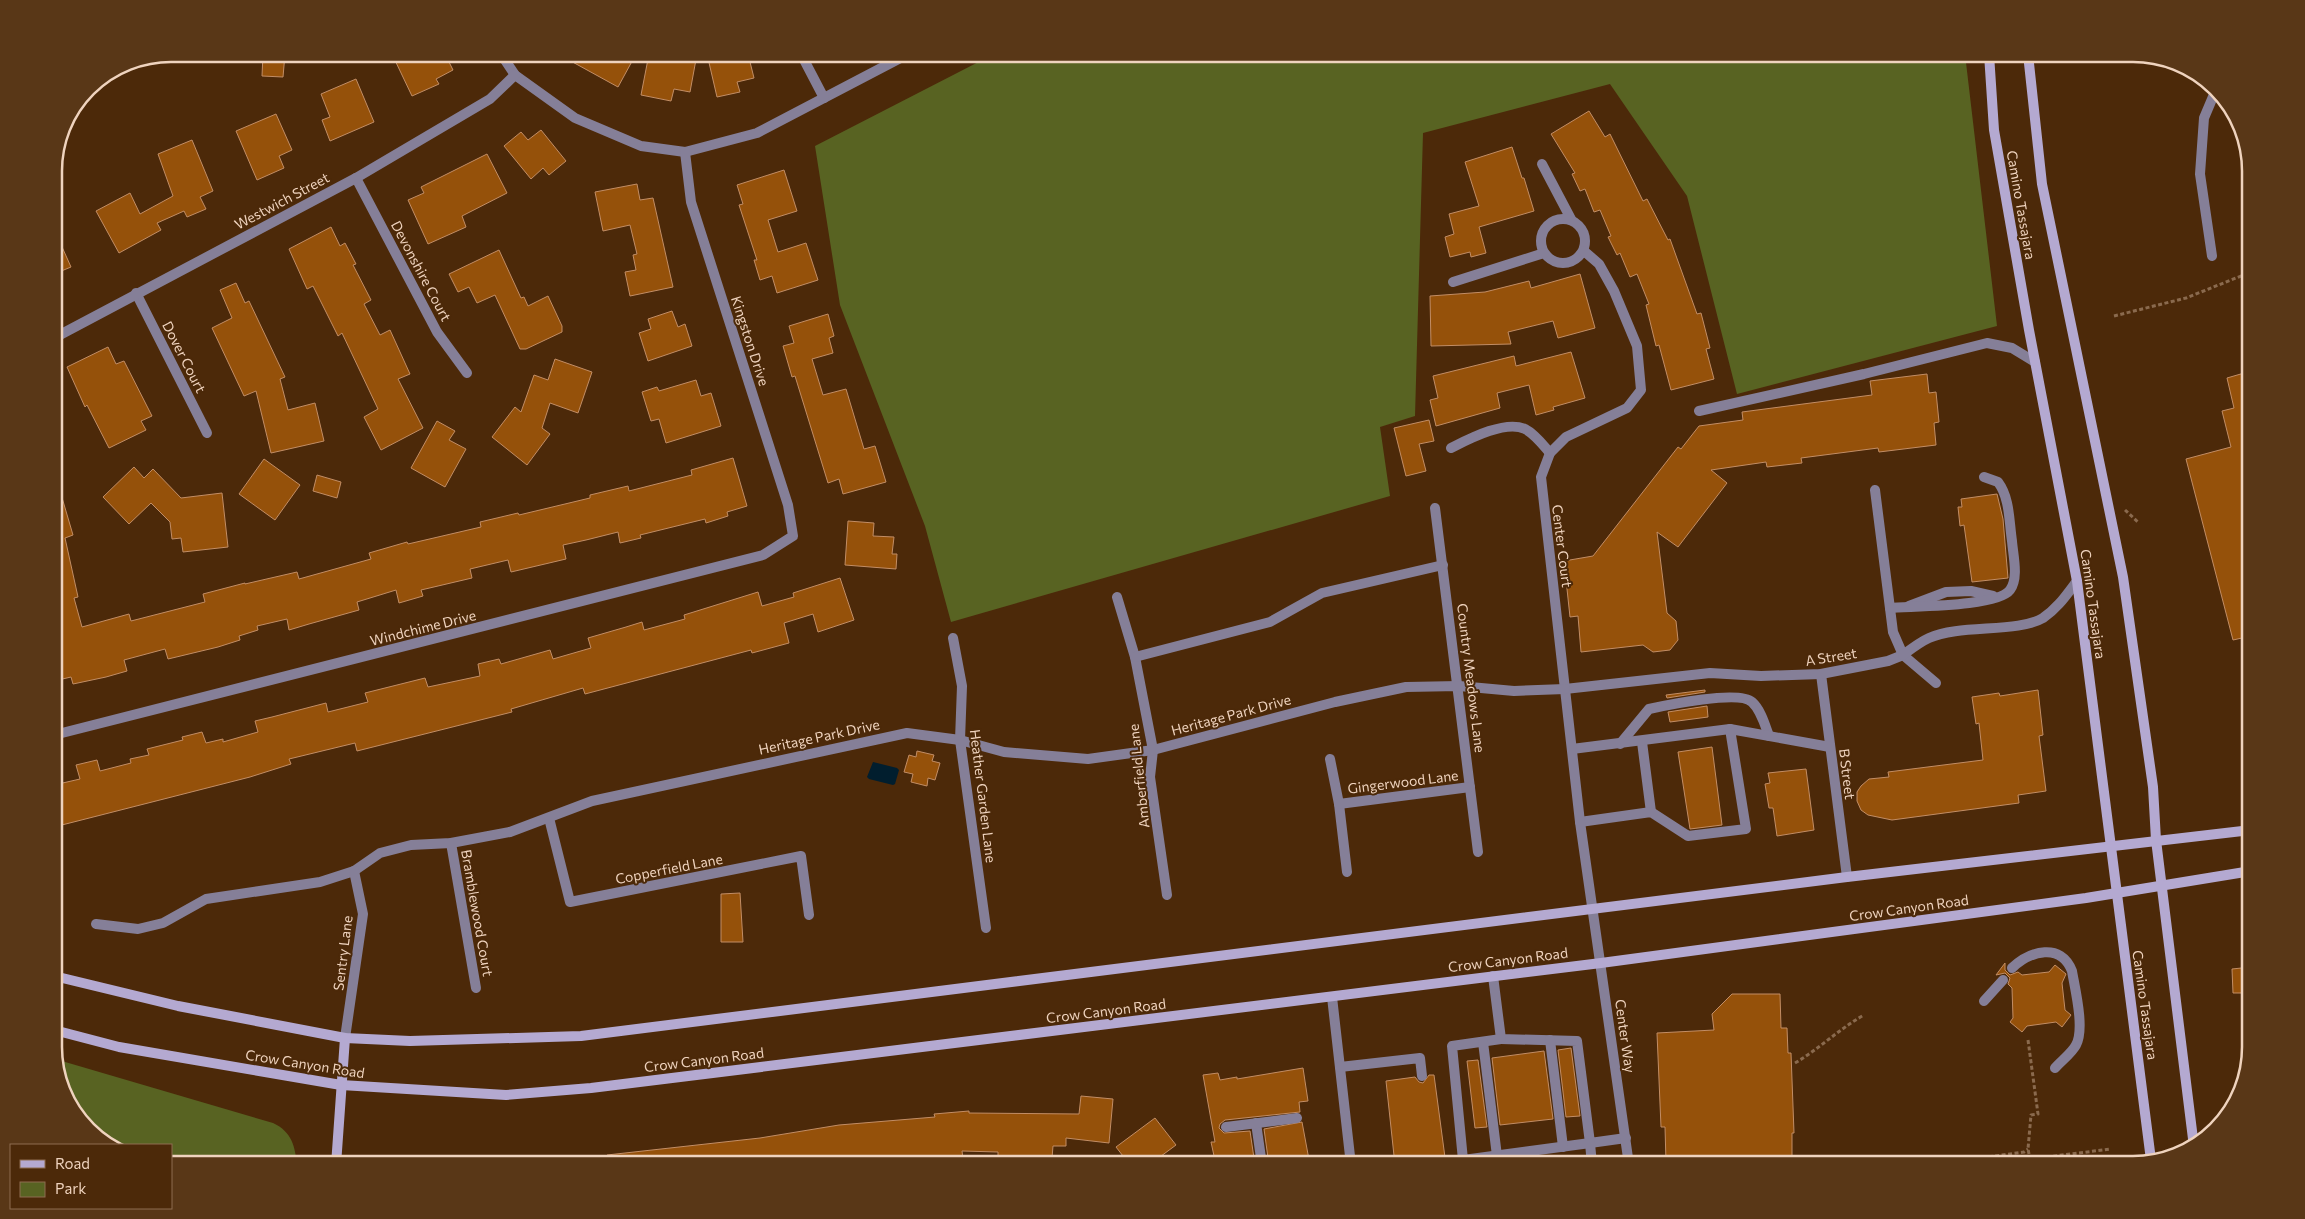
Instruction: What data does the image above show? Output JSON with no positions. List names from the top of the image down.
{
  "streets": {
    "main road": ["Camino Tassajara", "Crow Canyon Road"],
    "street": [
      "Westwich Street",
      "Devonshire Court",
      "Kingston Drive",
      "Dover Court",
      "Center Court",
      "Windchime Drive",
      "A Street",
      "Country Meadows Lane",
      "Heritage Park Drive",
      "B Street",
      "Amberfield Lane",
      "Gingerwood Lane",
      "Heather Garden Lane",
      "Copperfield Lane",
      "Bramblewood Court",
      "Sentry Lane",
      "Center Way"
    ]
  },
  "crossings": [
    ["Westwich Street", "Devonshire Court"],
    ["Westwich Street", "Dover Court"],
    ["Camino Tassajara", "A Street"],
    ["Camino Tassajara", "Crow Canyon Road"],
    ["Kingston Drive", "Windchime Drive"],
    ["Center Court", "A Street"],
    ["Center Court", "Heritage Park Drive"],
    ["Center Court", "Center Way"],
    ["A Street", "Heritage Park Drive"],
    ["A Street", "B Street"],
    ["Country Meadows Lane", "Heritage Park Drive"],
    ["Country Meadows Lane", "Gingerwood Lane"],
    ["Heritage Park Drive", "Amberfield Lane"],
    ["Heritage Park Drive", "Heather Garden Lane"],
    ["Heritage Park Drive", "Copperfield Lane"],
    ["Heritage Park Drive", "Bramblewood Court"],
    ["Heritage Park Drive", "Sentry Lane"],
    ["Crow Canyon Road", "Center Way"]
  ],
  "legend": ["Road", "Park"]
}
